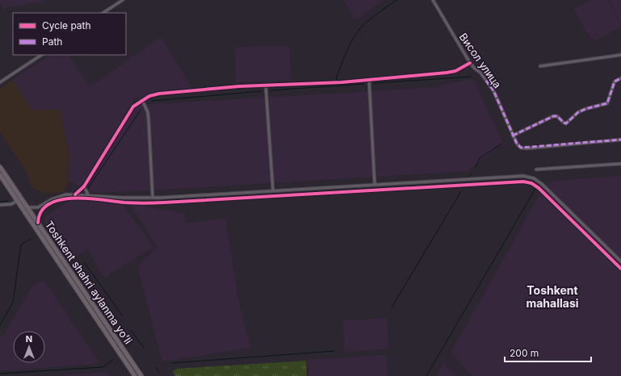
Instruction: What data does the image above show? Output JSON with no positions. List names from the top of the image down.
{
  "streets": {
    "highway": ["Toshkent shahri aylanma yoʻli"],
    "street": ["Висол улица"]
  },
  "districts": ["Toshkent mahallasi"],
  "legend": ["Cycle path", "Path"],
  "scale_bar": "200 m",
  "north": "top"
}
